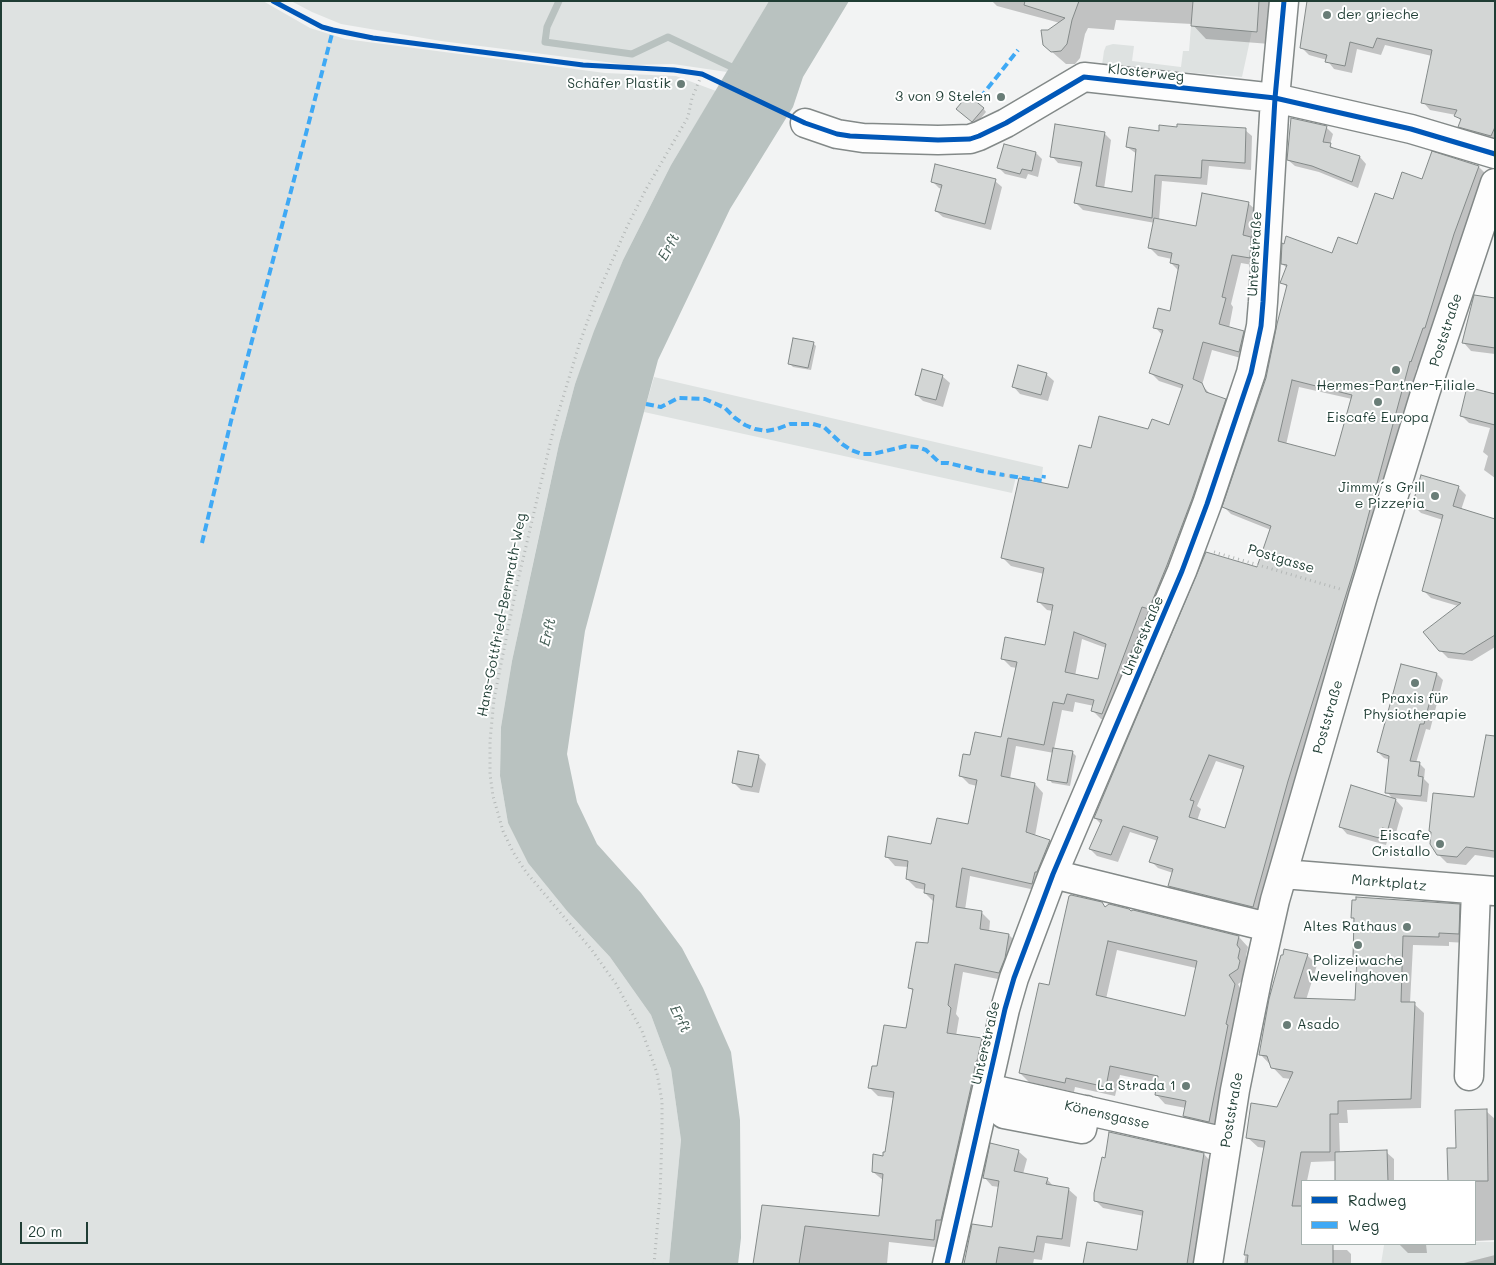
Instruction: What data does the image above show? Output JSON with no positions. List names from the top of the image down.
{
  "streets": {
    "street": [
      "Klosterweg",
      "Unterstraße",
      "Poststraße",
      "Marktplatz",
      "Könensgasse"
    ],
    "path": ["Postgasse", "Hans-Gottfried-Bernrath-Weg"]
  },
  "crossings": [
    ["Klosterweg", "Unterstraße"],
    ["Unterstraße", "Postgasse"],
    ["Unterstraße", "Könensgasse"],
    ["Poststraße", "Postgasse"],
    ["Poststraße", "Marktplatz"],
    ["Poststraße", "Könensgasse"]
  ],
  "water": ["Erft"],
  "places": [
    "der grieche",
    "Schäfer Plastik",
    "3 von 9 Stelen",
    "Hermes-Partner-Filiale",
    "Eiscafé Europa",
    "Jimmy´s Grill e Pizzeria",
    "Praxis für Physiotherapie",
    "Eiscafe Cristallo",
    "Altes Rathaus",
    "Polizeiwache Wevelinghoven",
    "Asado",
    "La Strada 1"
  ],
  "legend": ["Radweg", "Weg"],
  "scale_bar": "20 m"
}
